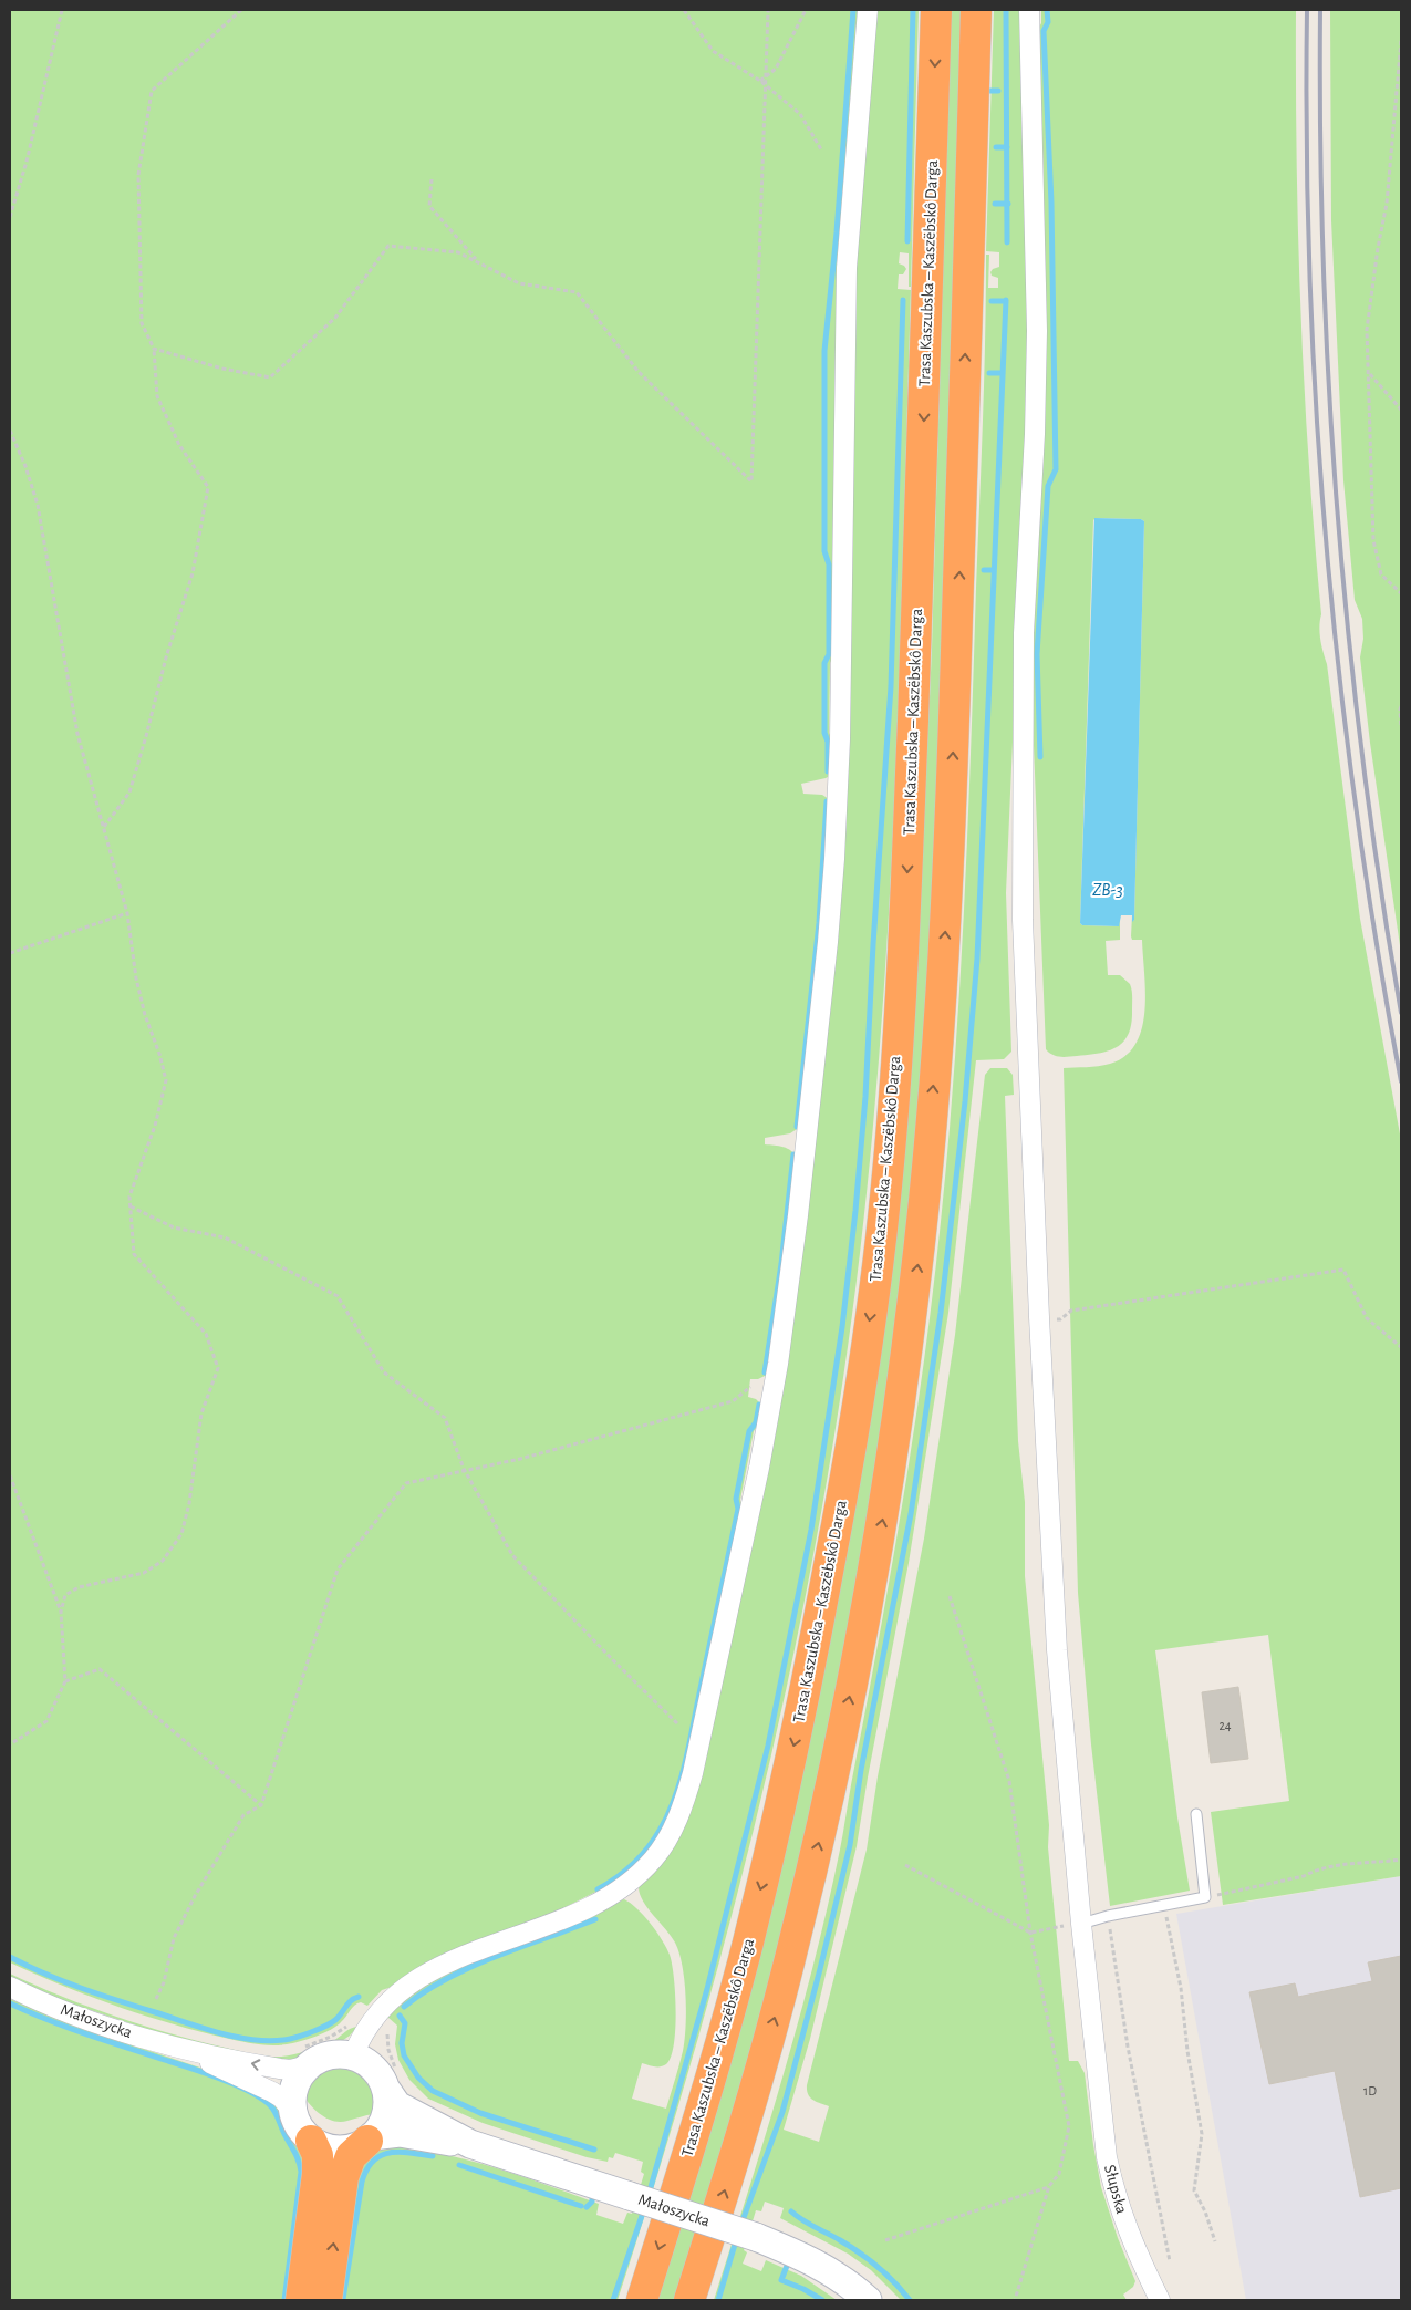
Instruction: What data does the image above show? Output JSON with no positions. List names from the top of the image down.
{
  "streets": {
    "highway": ["Trasa Kaszubska – Kaszëbskô Darga"],
    "main road": ["Małoszycka"],
    "street": ["Słupska"]
  },
  "water": ["ZB-3"],
  "house_numbers": ["24", "1D"]
}
